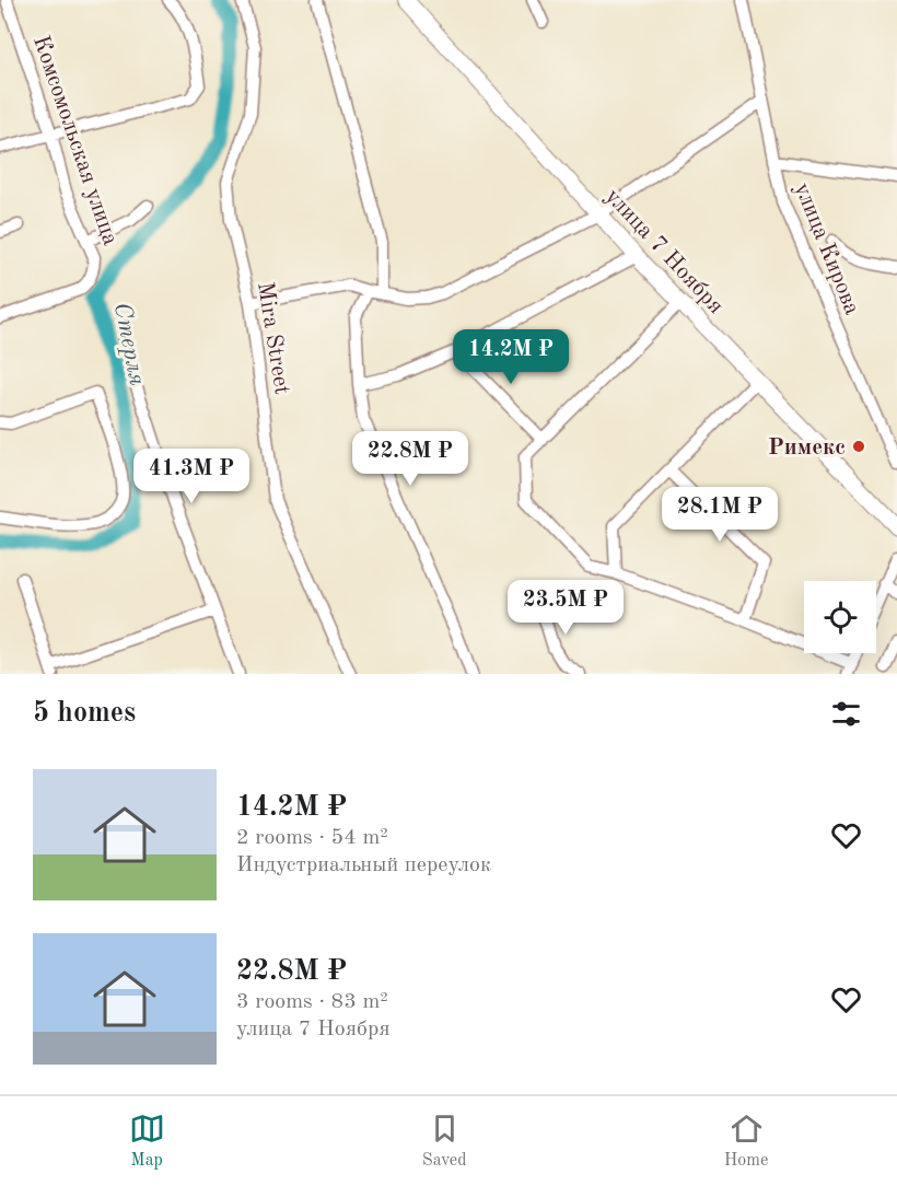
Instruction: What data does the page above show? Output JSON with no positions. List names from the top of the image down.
{
  "streets": {
    "main road": ["улица 7 Ноября"],
    "street": ["Комсомольская улица", "улица Кирова", "Mira Street"]
  },
  "water": ["Стерля"],
  "places": ["Римекс"],
  "page": {
    "price": [
      "14.2M ₽",
      "22.8M ₽",
      "41.3M ₽",
      "28.1M ₽",
      "23.5M ₽"
    ],
    "heading": "5 homes",
    "list": [
      {
        "name": "14.2M ₽",
        "note": "2 rooms · 54 m² · Индустриальный переулок"
      },
      {
        "name": "22.8M ₽",
        "note": "3 rooms · 83 m² · улица 7 Ноября"
      }
    ],
    "tabs": ["Map", "Saved", "Home"]
  }
}
